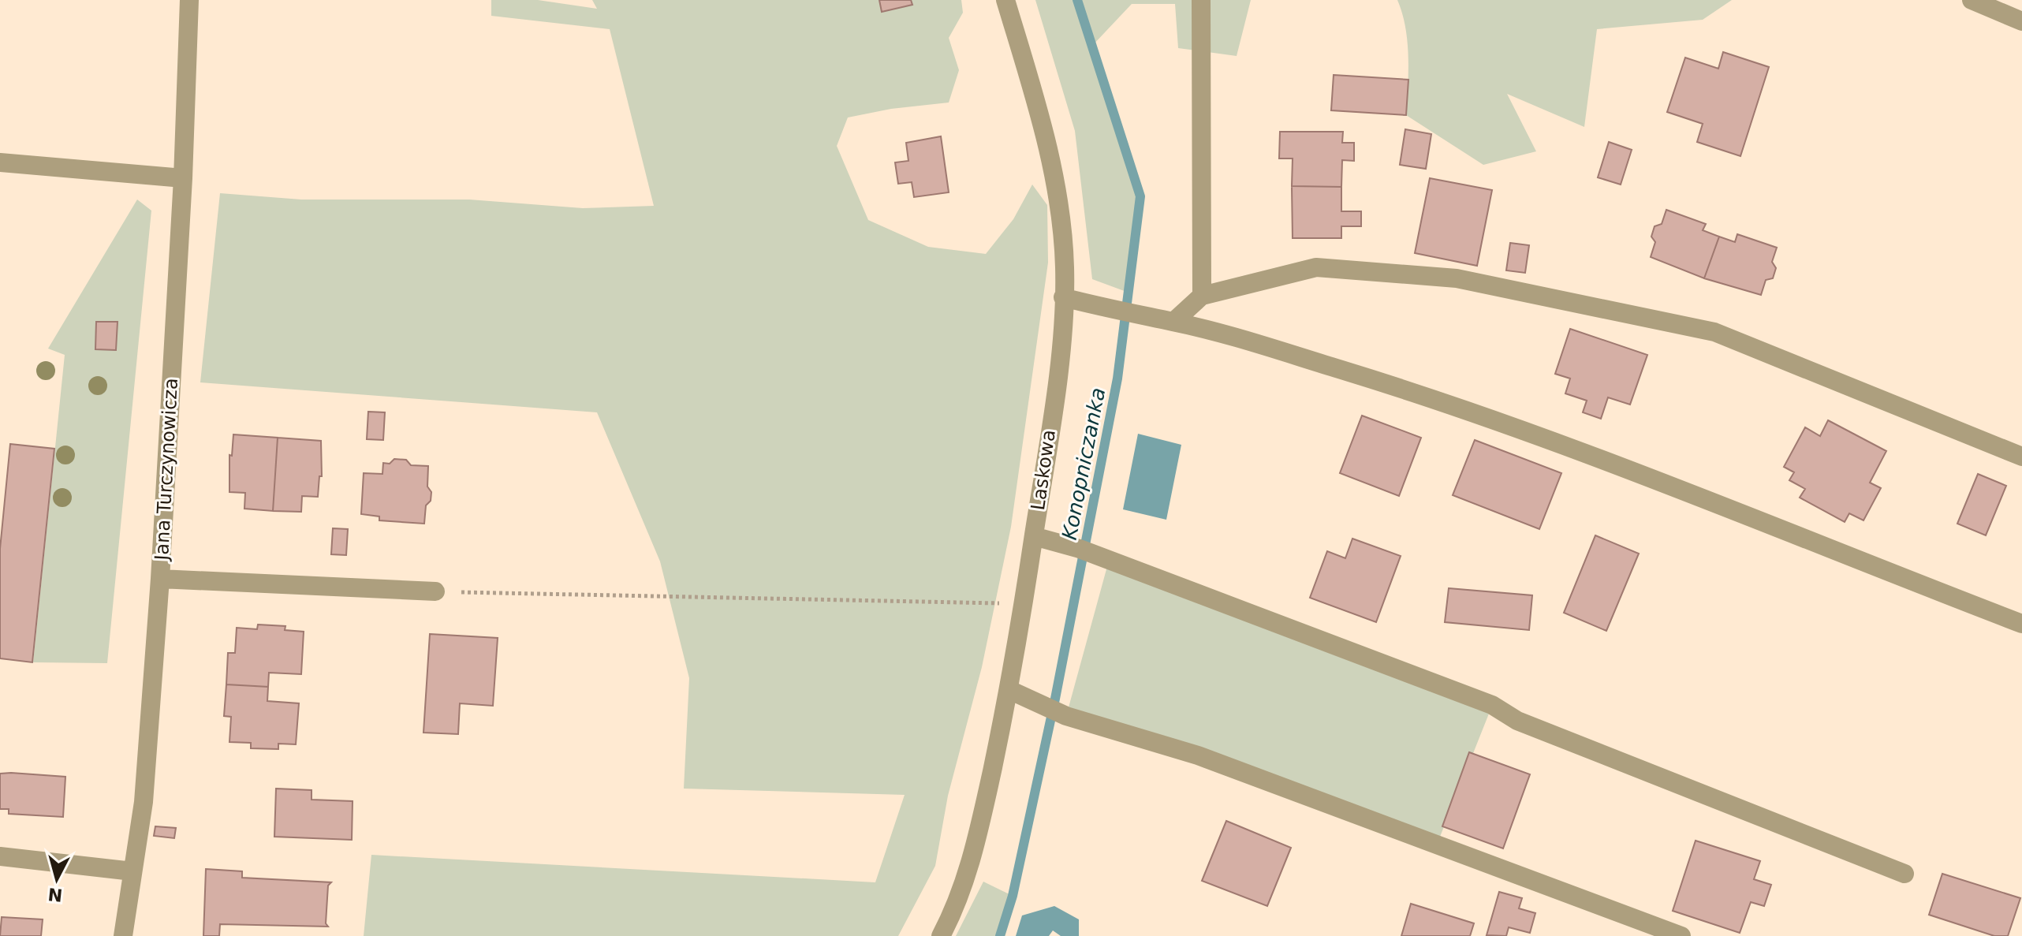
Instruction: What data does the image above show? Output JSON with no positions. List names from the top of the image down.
{
  "streets": {
    "street": ["Jana Turczynowicza", "Laskowa"]
  },
  "water": ["Konopniczanka"],
  "north": "bottom"
}
